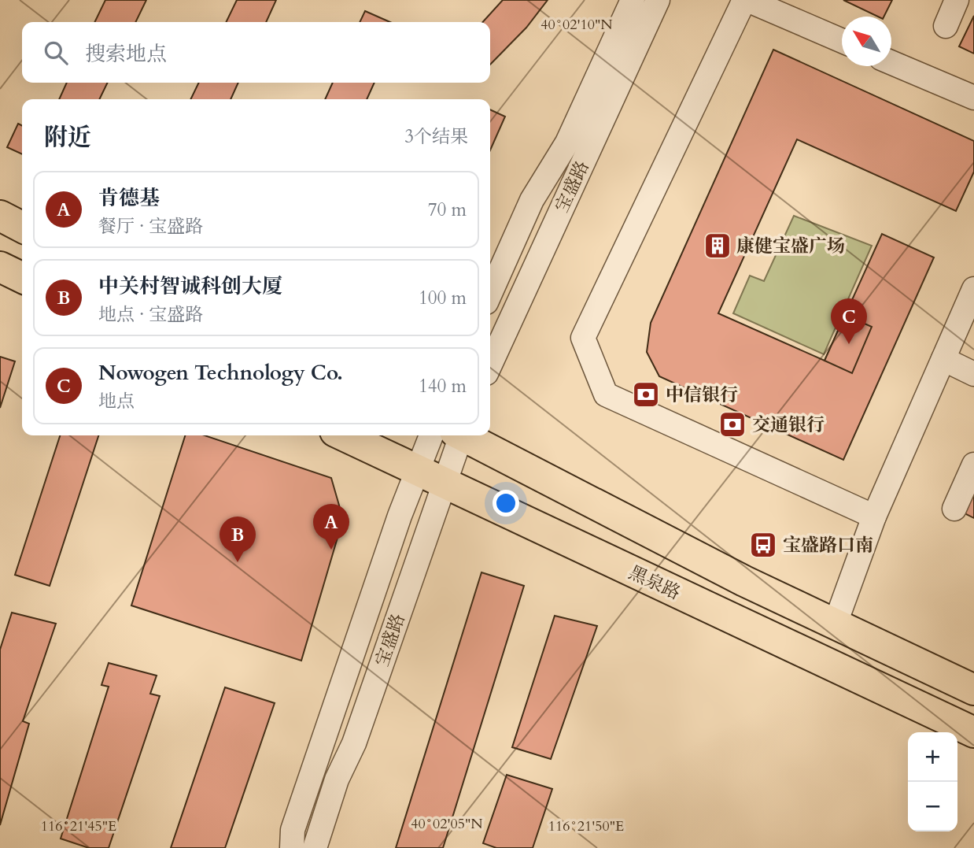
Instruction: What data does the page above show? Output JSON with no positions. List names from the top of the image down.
{
  "streets": {
    "main road": ["黑泉路"],
    "street": ["宝盛路"]
  },
  "crossings": [
    ["宝盛路", "黑泉路"]
  ],
  "places": {
    "building": ["康健宝盛广场"],
    "bank": ["中信银行", "交通银行"],
    "bus stop": ["宝盛路口南"]
  },
  "north": "top left",
  "page": {
    "search": "搜索地点",
    "heading": ["附近", "3个结果"],
    "list": [
      {
        "mark": "A",
        "name": "肯德基",
        "note": "餐厅 · 宝盛路",
        "value": "70 m"
      },
      {
        "mark": "B",
        "name": "中关村智诚科创大厦",
        "note": "地点 · 宝盛路",
        "value": "100 m"
      },
      {
        "mark": "C",
        "name": "Nowogen Technology Co.",
        "note": "地点",
        "value": "140 m"
      }
    ],
    "pins": ["C", "A", "B"],
    "map_buttons": ["+", "−"]
  },
  "coordinates": [
    "40°02'10\"N",
    "40°02'05\"N",
    "116°21'45\"E",
    "116°21'50\"E"
  ]
}
